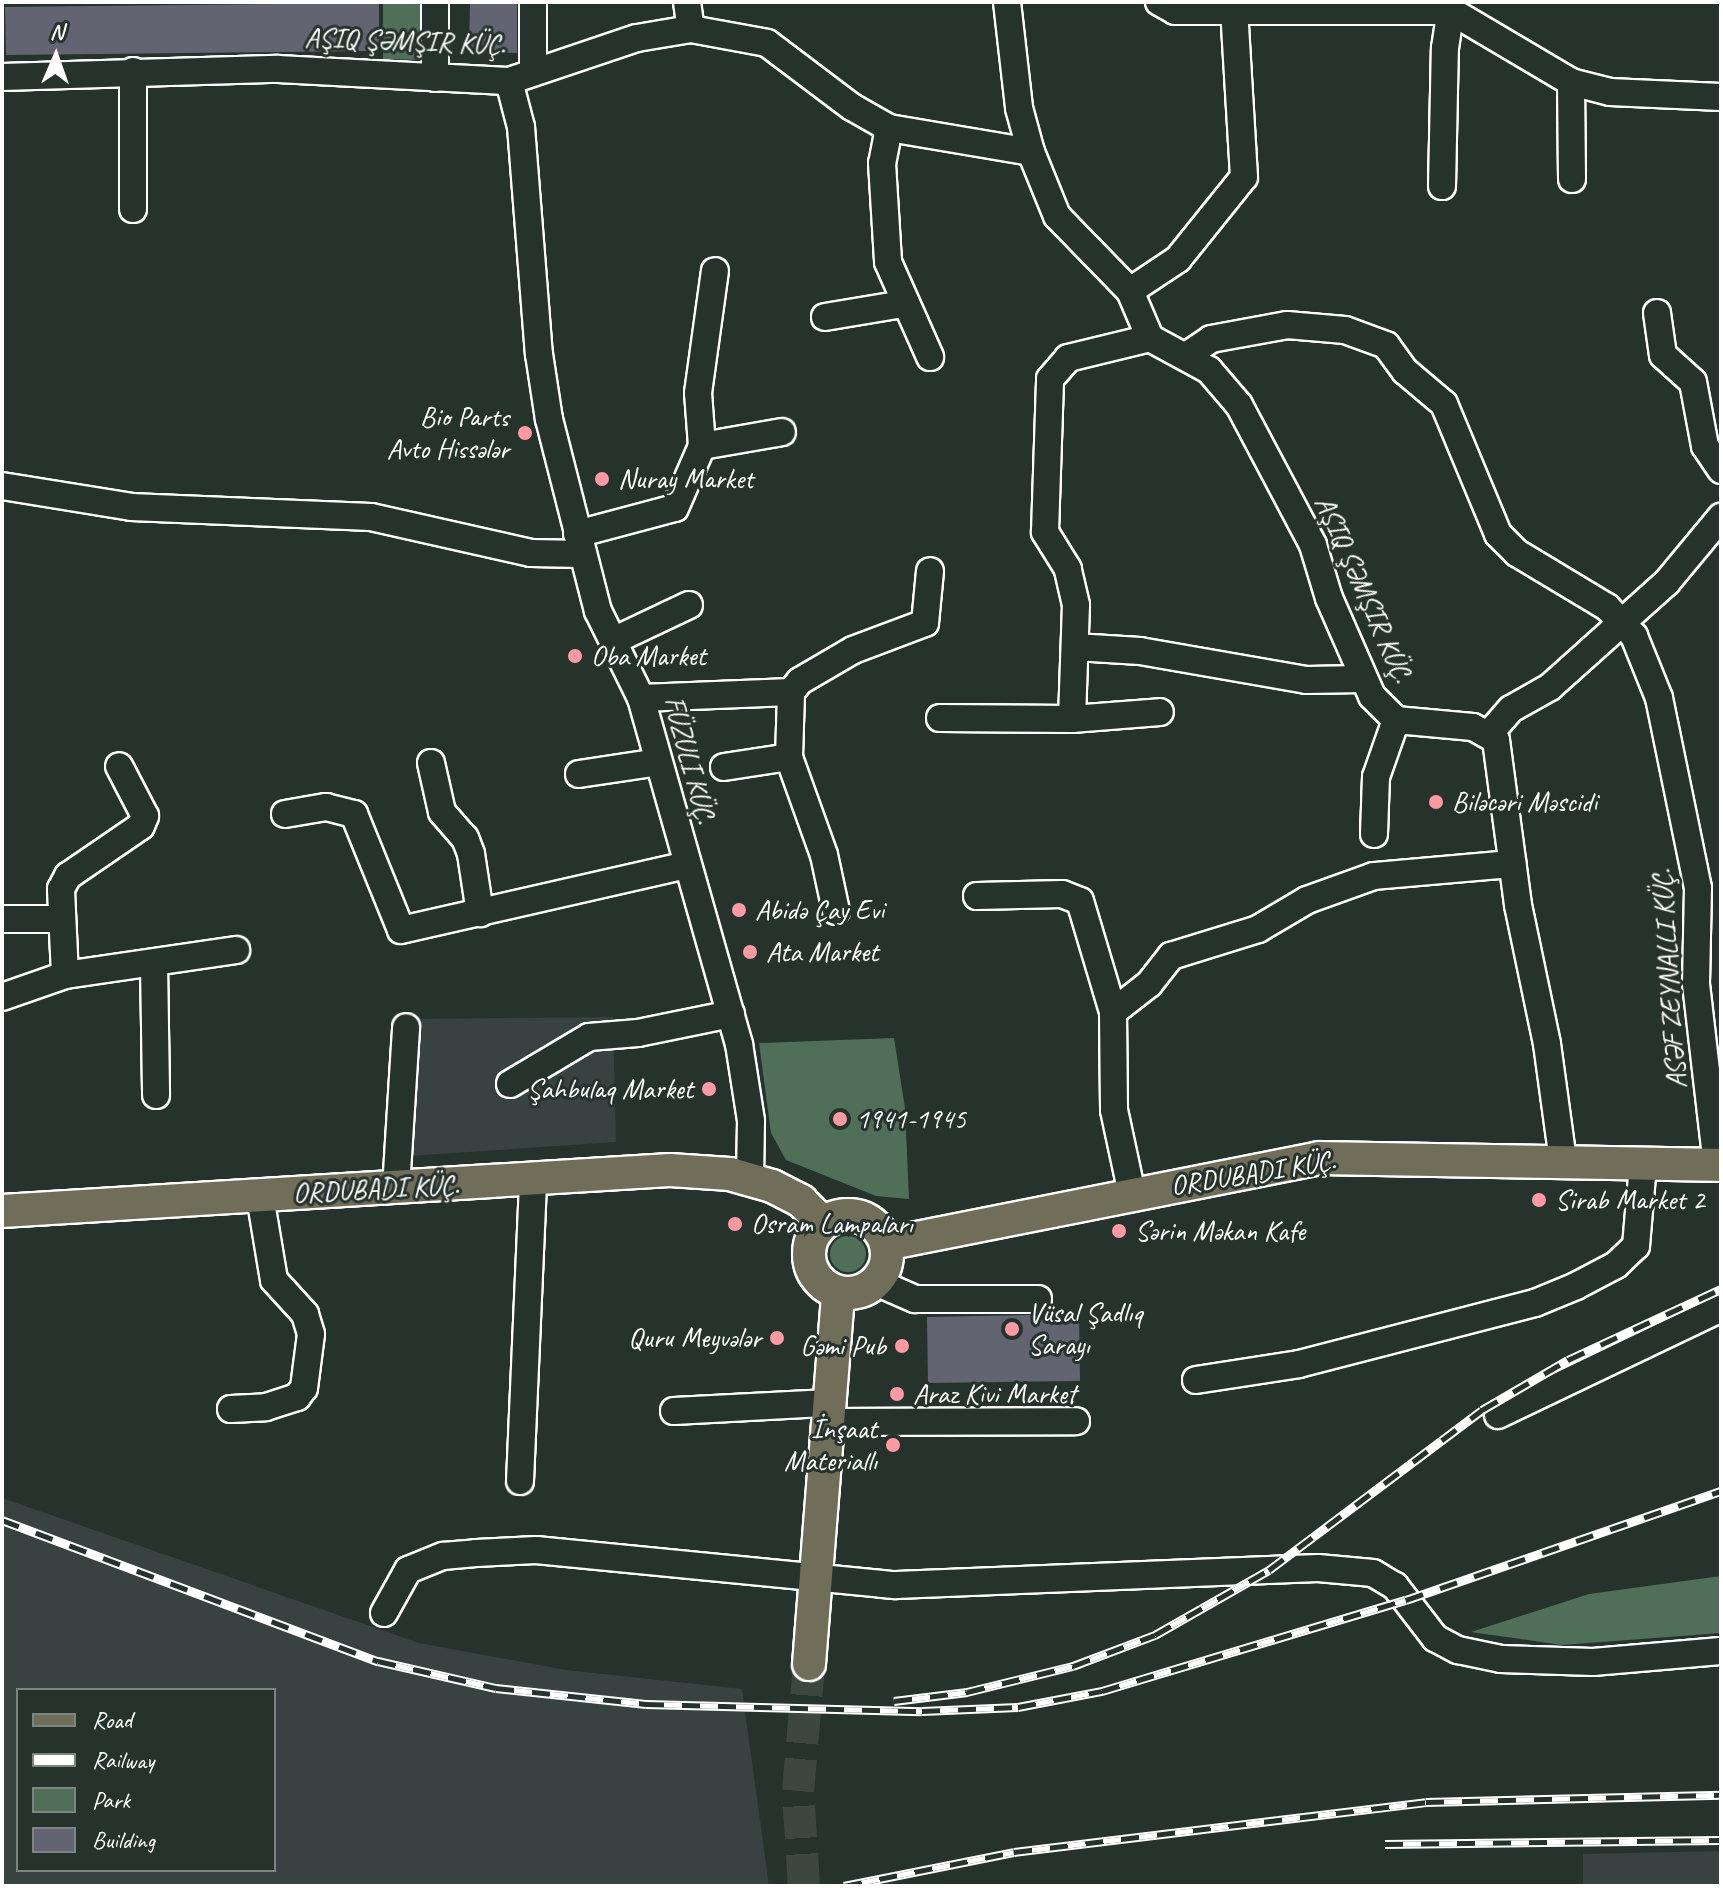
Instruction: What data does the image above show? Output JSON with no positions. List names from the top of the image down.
{
  "streets": {
    "main road": ["ORDUBADI KÜÇ."],
    "street": ["FÜZULI KÜÇ."]
  },
  "crossings": [
    ["FÜZULI KÜÇ.", "ORDUBADI KÜÇ."]
  ],
  "places": [
    "Bio Parts Avto Hissələr",
    "Nuray Market",
    "Oba Market",
    "Biləcəri Məscidi",
    "Abidə Çay Evi",
    "Ata Market",
    "Şahbulaq Market",
    "1941-1945",
    "Sirab Market 2",
    "Osram Lampaları",
    "Sərin Məkan Kafe",
    "Vüsal Şadlıq Sarayı",
    "Quru Meyvələr",
    "Gəmi Pub",
    "Araz Kivi Market",
    "İnşaat Materiallı"
  ],
  "legend": [
    "Road",
    "Railway",
    "Park",
    "Building"
  ],
  "north": "top"
}
